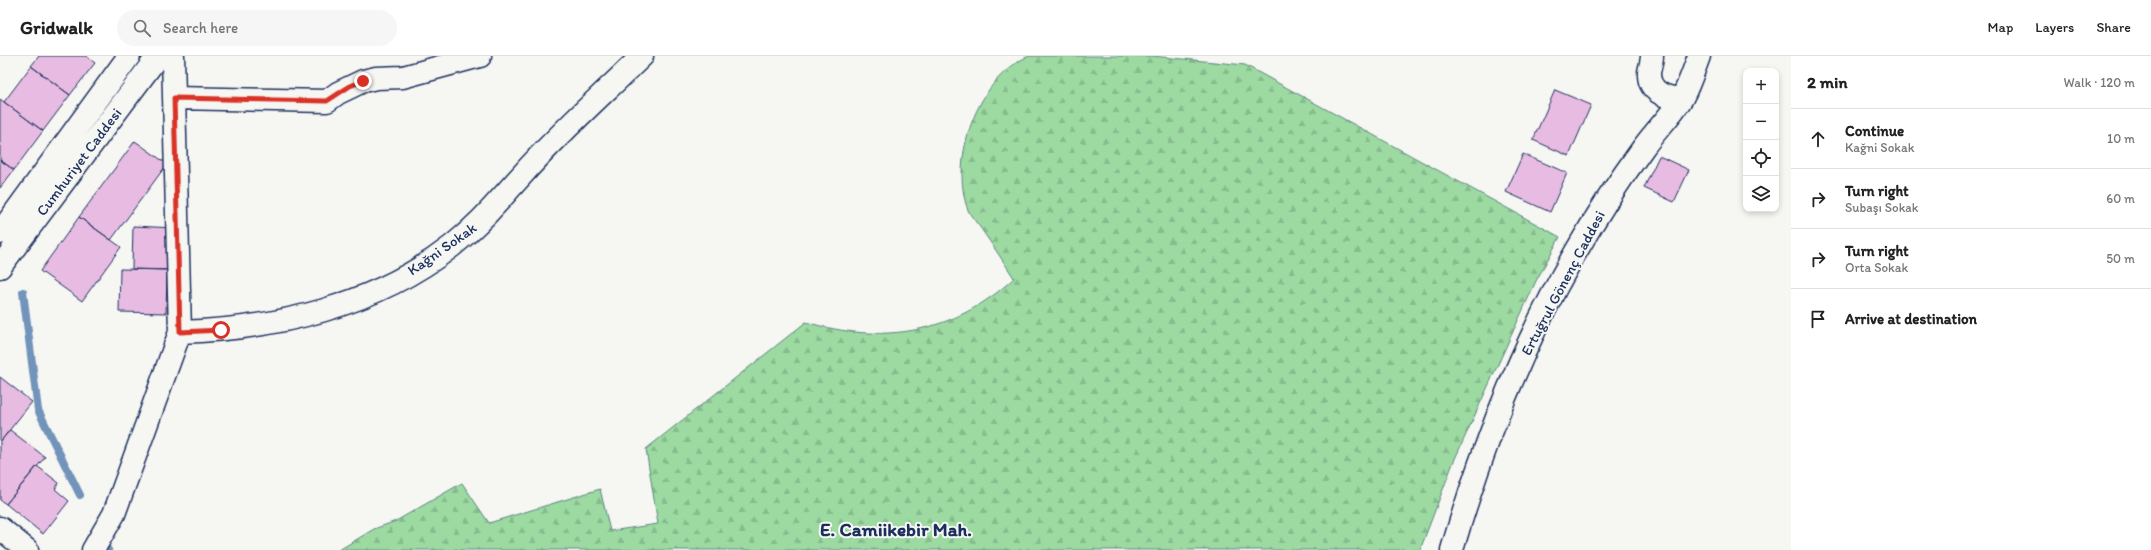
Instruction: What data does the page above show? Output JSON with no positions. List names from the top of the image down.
{
  "streets": {
    "street": ["Cumhuriyet Caddesi", "Kağni Sokak", "Ertuğrul Gönenç Caddesi"]
  },
  "districts": ["E. Camiikebir Mah."],
  "page": {
    "header": "Gridwalk",
    "search": "Search here",
    "nav": ["Map", "Layers", "Share"],
    "heading": ["2 min", "Walk · 120 m"],
    "map_buttons": ["+", "−"],
    "list": [
      ["Continue", "Kağni Sokak", "10 m"],
      ["Turn right", "Subaşı Sokak", "60 m"],
      ["Turn right", "Orta Sokak", "50 m"],
      "Arrive at destination"
    ]
  }
}
